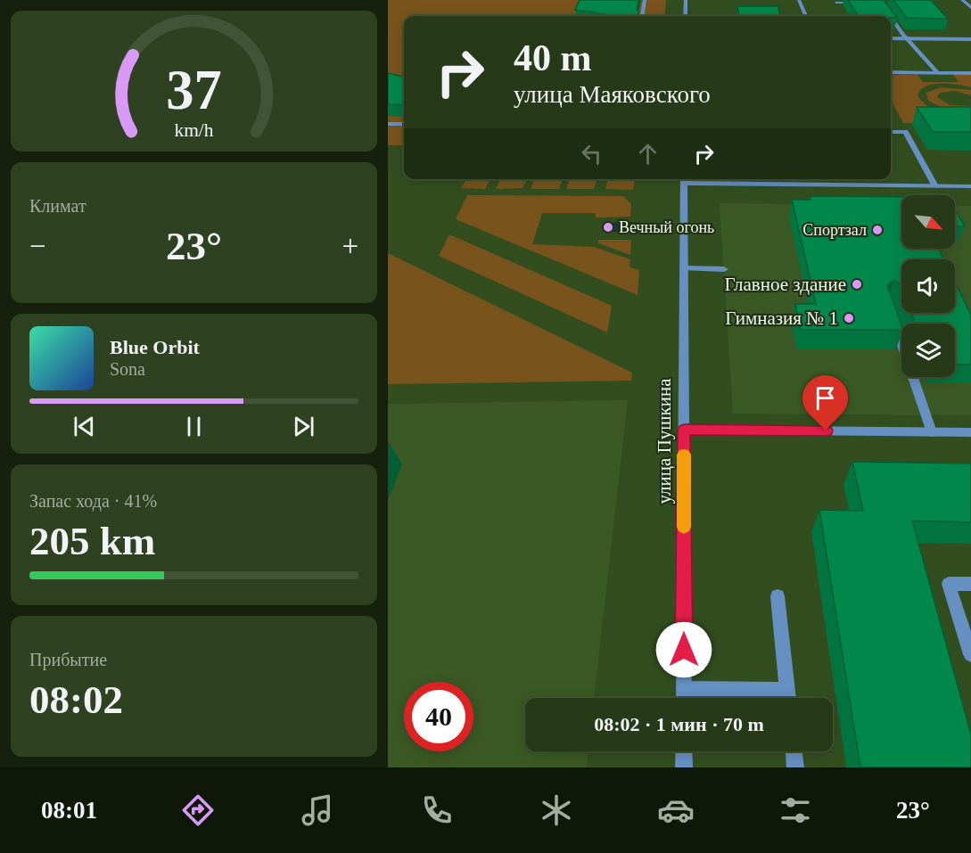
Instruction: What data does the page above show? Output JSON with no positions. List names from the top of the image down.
{
  "streets": {
    "street": ["улица Пушкина"]
  },
  "places": [
    "Вечный огонь",
    "Спортзал",
    "Главное здание",
    "Гимназия № 1"
  ],
  "north": "bottom right",
  "page": {
    "turn": ["40 m", "улица Маяковского"],
    "tile": [
      "Климат",
      ["Запас хода · 41%", "205 km"],
      ["Прибытие", "08:02"]
    ],
    "heat": ["−", "23°", "+"],
    "song": ["Blue Orbit", "Sona"],
    "limit": "40",
    "trip": "08:02 · 1 мин · 70 m",
    "tabs": ["08:01", "23°"],
    "gauge": ["37", "km/h"]
  }
}
